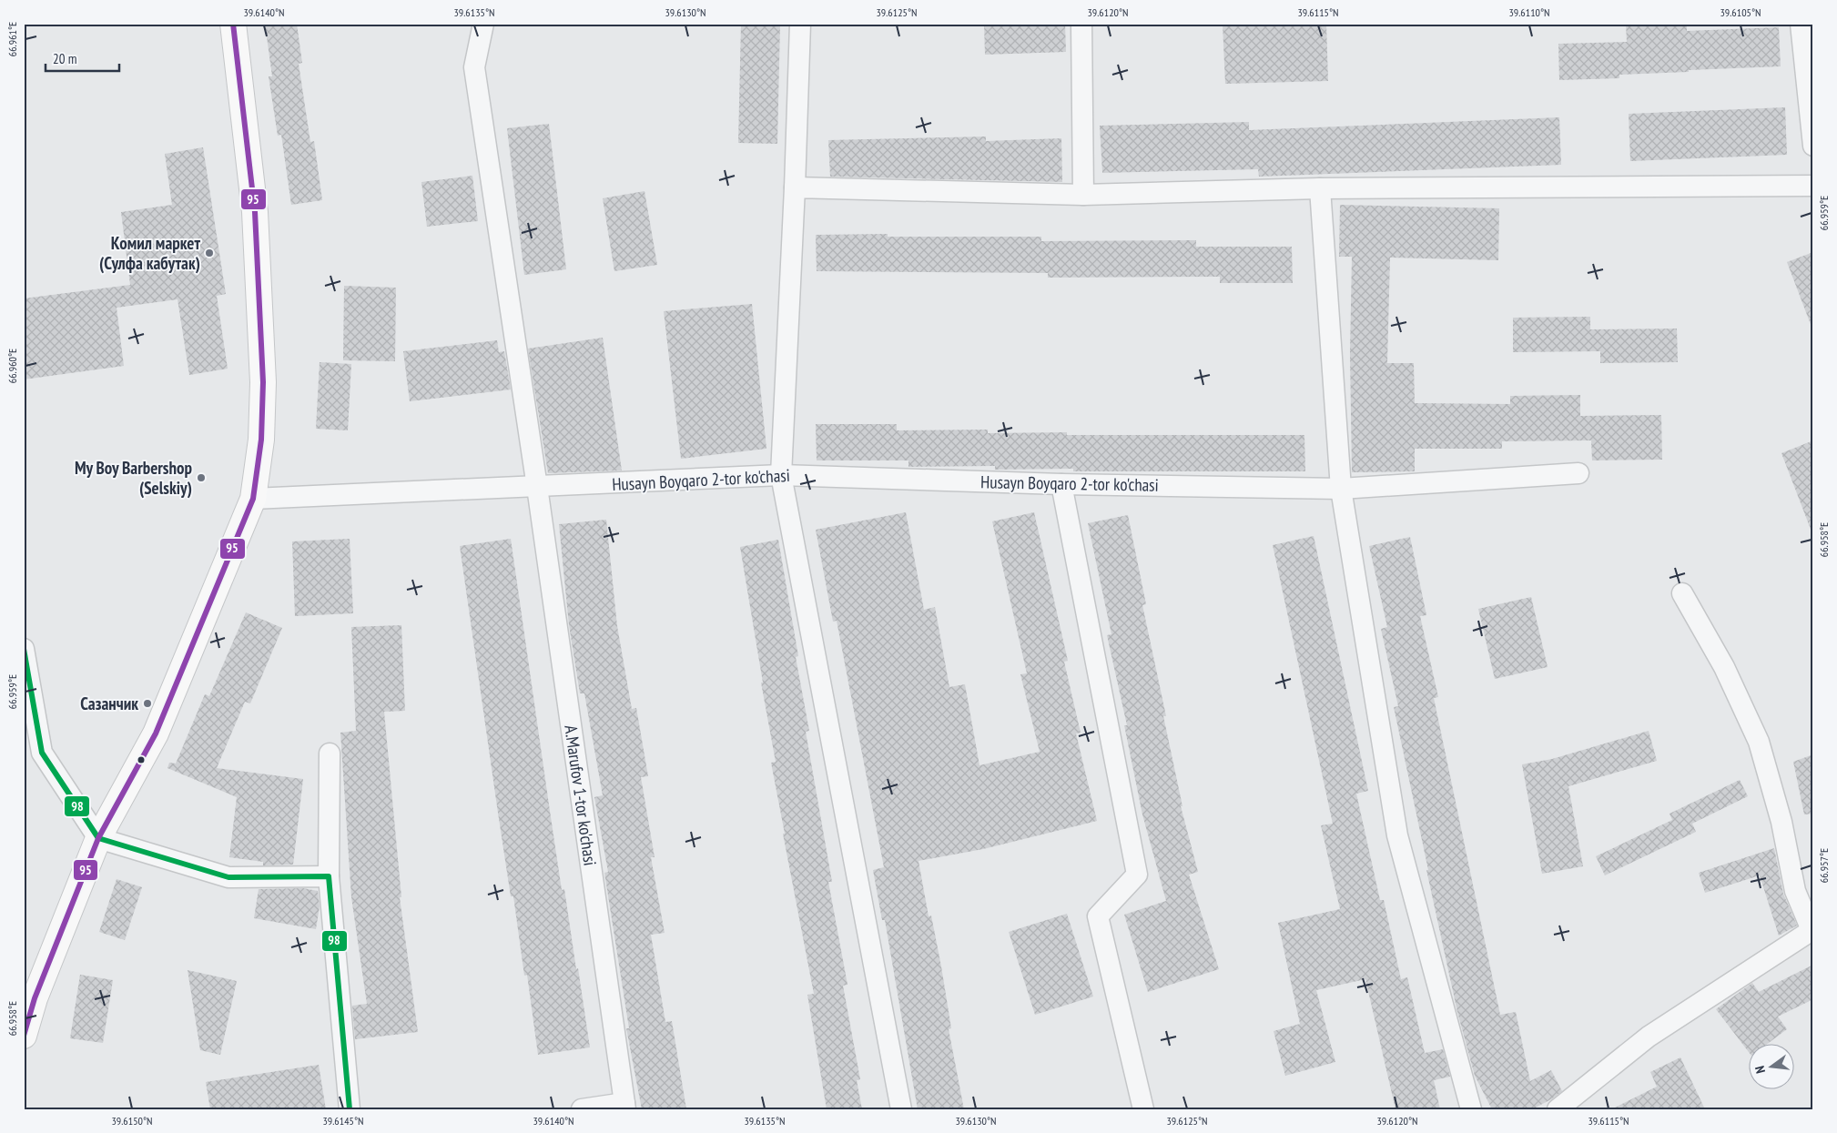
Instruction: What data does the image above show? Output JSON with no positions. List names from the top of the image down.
{
  "streets": {
    "street": ["Husayn Boyqaro 2-tor ko'chasi", "A.Marufov 1-tor ko'chasi"]
  },
  "crossings": [
    ["Husayn Boyqaro 2-tor ko'chasi", "A.Marufov 1-tor ko'chasi"]
  ],
  "places": ["Комил маркет (Сулфа кабутак)", "My Boy Barbershop (Selskiy)", "Сазанчик"],
  "lines": ["transit line 95", "transit line 98"],
  "scale_bar": "20 m",
  "north": "left",
  "coordinates": [
    "39.6140°N",
    "39.6135°N",
    "39.6130°N",
    "39.6125°N",
    "39.6120°N",
    "39.6115°N",
    "39.6110°N",
    "39.6105°N",
    "66.961°E",
    "66.959°E",
    "66.960°E",
    "66.958°E",
    "66.957°E",
    "39.6150°N",
    "39.6145°N"
  ]
}
